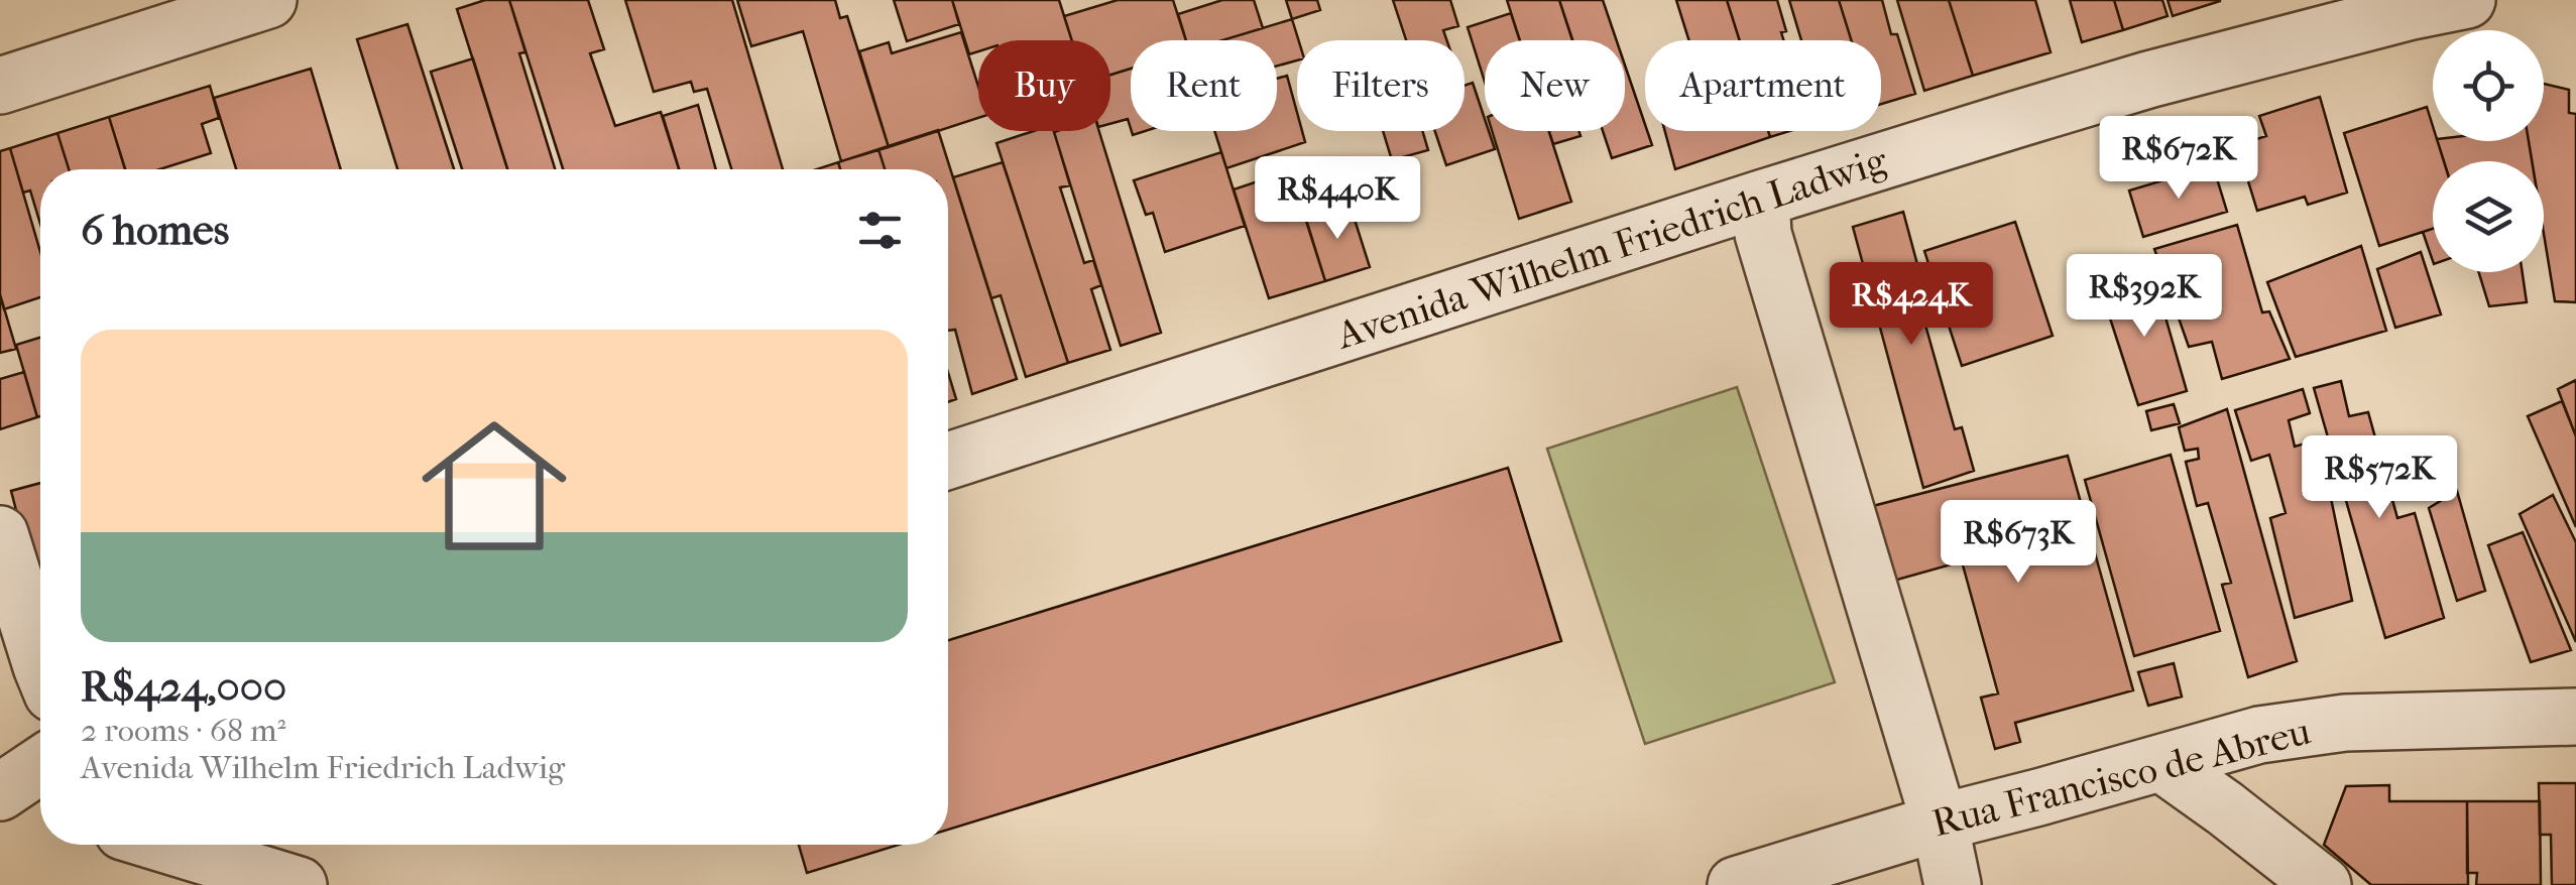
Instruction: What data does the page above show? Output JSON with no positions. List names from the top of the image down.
{
  "streets": {
    "street": ["Avenida Wilhelm Friedrich Ladwig", "Rua Francisco de Abreu"]
  },
  "page": {
    "chip": [
      "Buy",
      "Rent",
      "Filters",
      "New",
      "Apartment"
    ],
    "price": [
      "R$672K",
      "R$440K",
      "R$392K",
      "R$424K",
      "R$572K",
      "R$673K"
    ],
    "heading": "6 homes",
    "list": [
      {
        "name": "R$424,000",
        "note": "2 rooms · 68 m² · Avenida Wilhelm Friedrich Ladwig"
      }
    ]
  }
}
